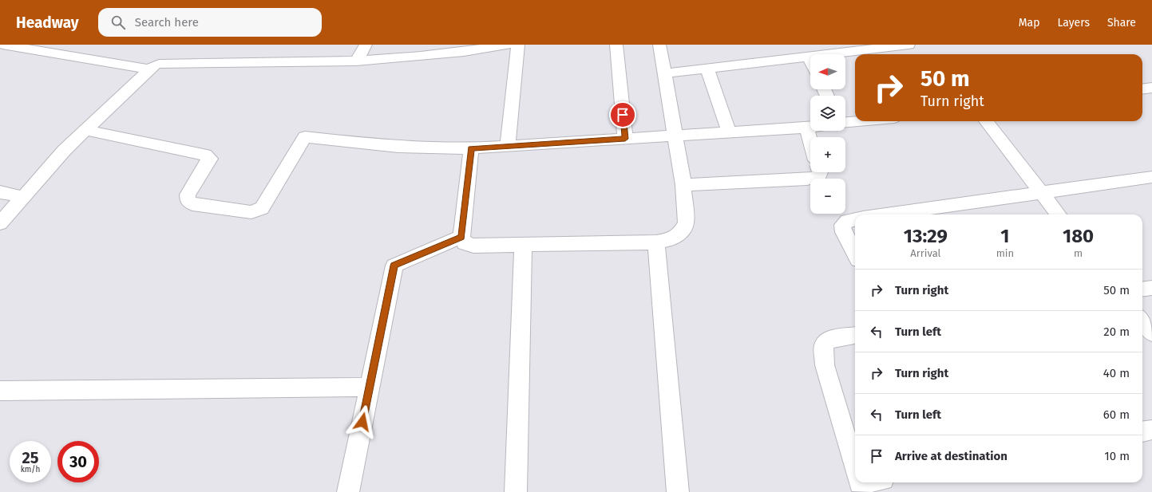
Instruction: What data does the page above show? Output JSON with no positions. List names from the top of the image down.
{
  "north": "left",
  "page": {
    "header": "Headway",
    "search": "Search here",
    "nav": ["Map", "Layers", "Share"],
    "map_buttons": ["+", "−"],
    "turn": ["50 m", "Turn right"],
    "eta": [
      "13:29",
      "Arrival",
      "1",
      "min",
      "180",
      "m"
    ],
    "list": [
      {
        "name": "Turn right",
        "value": "50 m"
      },
      {
        "name": "Turn left",
        "value": "20 m"
      },
      {
        "name": "Turn right",
        "value": "40 m"
      },
      {
        "name": "Turn left",
        "value": "60 m"
      },
      {
        "name": "Arrive at destination",
        "value": "10 m"
      }
    ],
    "speed": "25 km/h",
    "limit": "30"
  }
}
